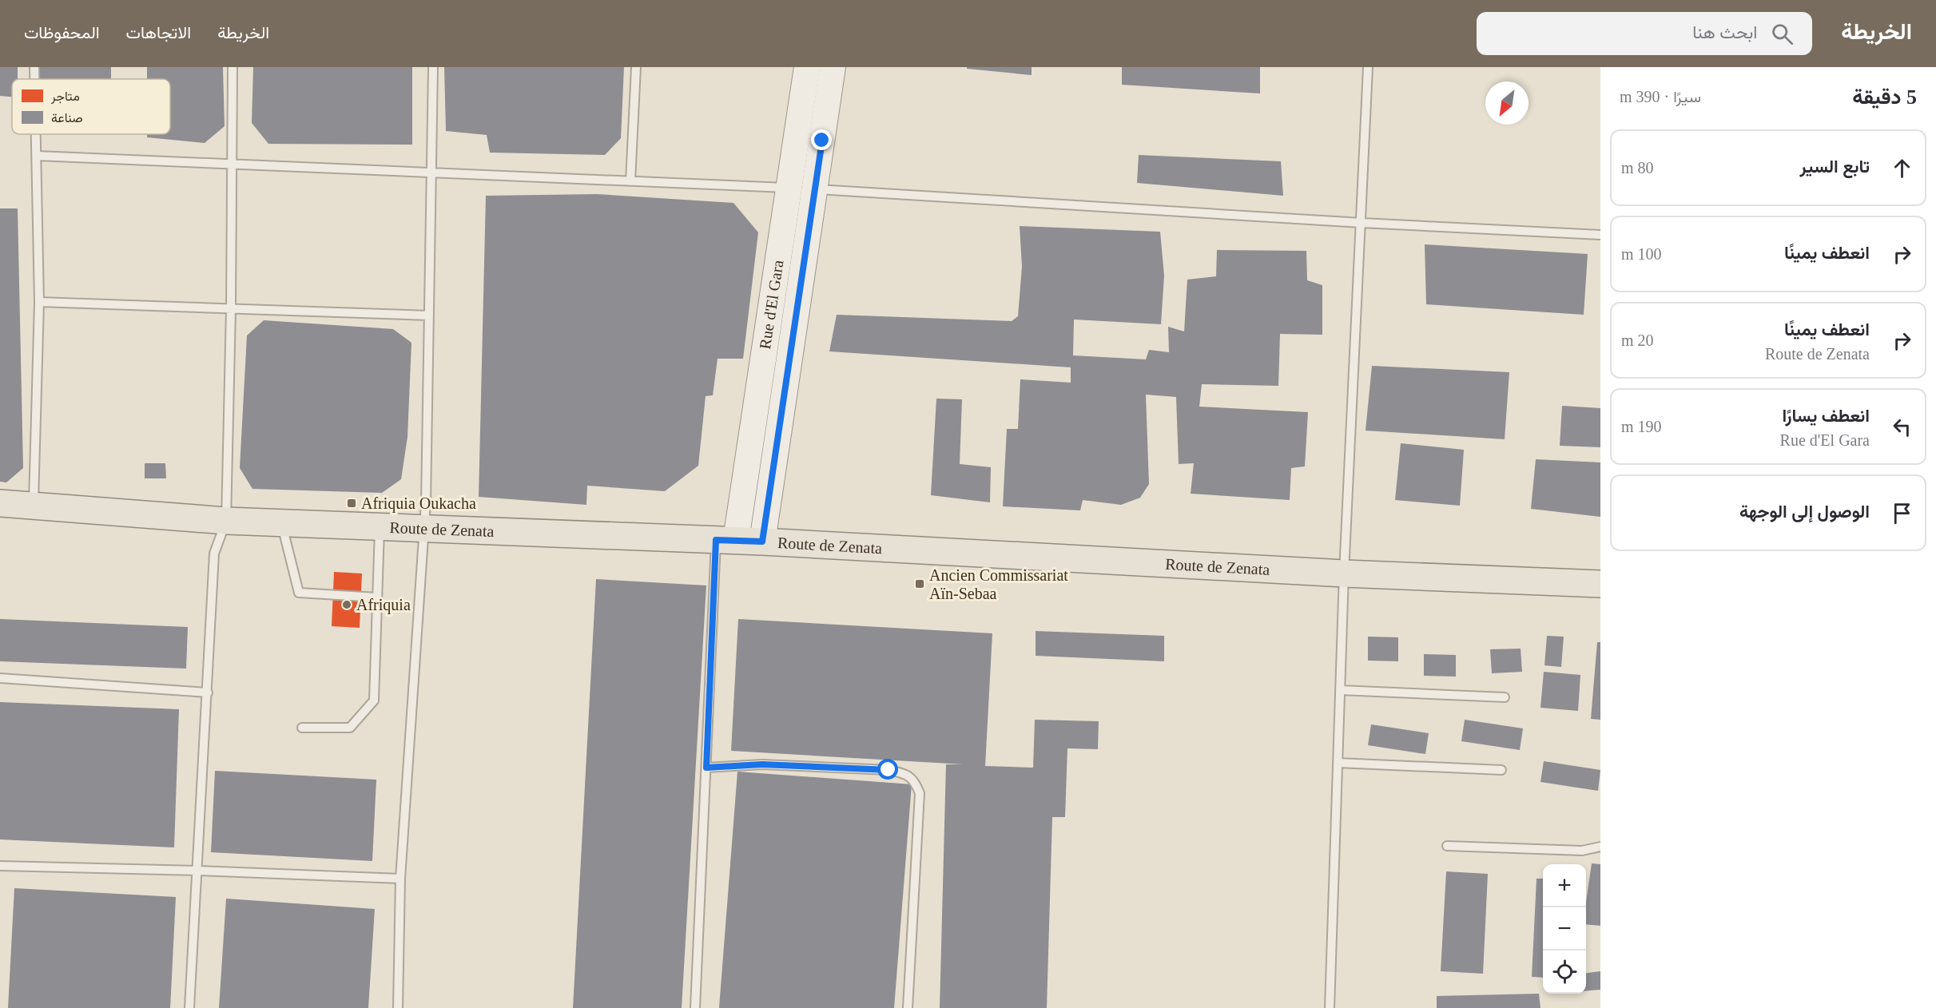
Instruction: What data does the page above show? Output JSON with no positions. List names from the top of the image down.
{
  "streets": {
    "main road": ["Route de Zenata"],
    "street": ["Rue d'El Gara"]
  },
  "crossings": [
    ["Rue d'El Gara", "Route de Zenata"]
  ],
  "places": {
    "transit": ["Afriquia Oukacha", "Ancien Commissariat Aïn-Sebaa"],
    "other": ["Afriquia"]
  },
  "legend": ["متاجر", "صناعة"],
  "north": "bottom left",
  "page": {
    "header": "الخريطة",
    "search": "ابحث هنا",
    "nav": ["الخريطة", "الاتجاهات", "المحفوظات"],
    "heading": ["5 دقيقة", "سيرًا · 390 m"],
    "list": [
      ["تابع السير", "80 m"],
      ["انعطف يمينًا", "100 m"],
      ["انعطف يمينًا", "Route de Zenata", "20 m"],
      ["انعطف يسارًا", "Rue d'El Gara", "190 m"],
      "الوصول إلى الوجهة"
    ],
    "map_buttons": ["+", "−"]
  }
}
